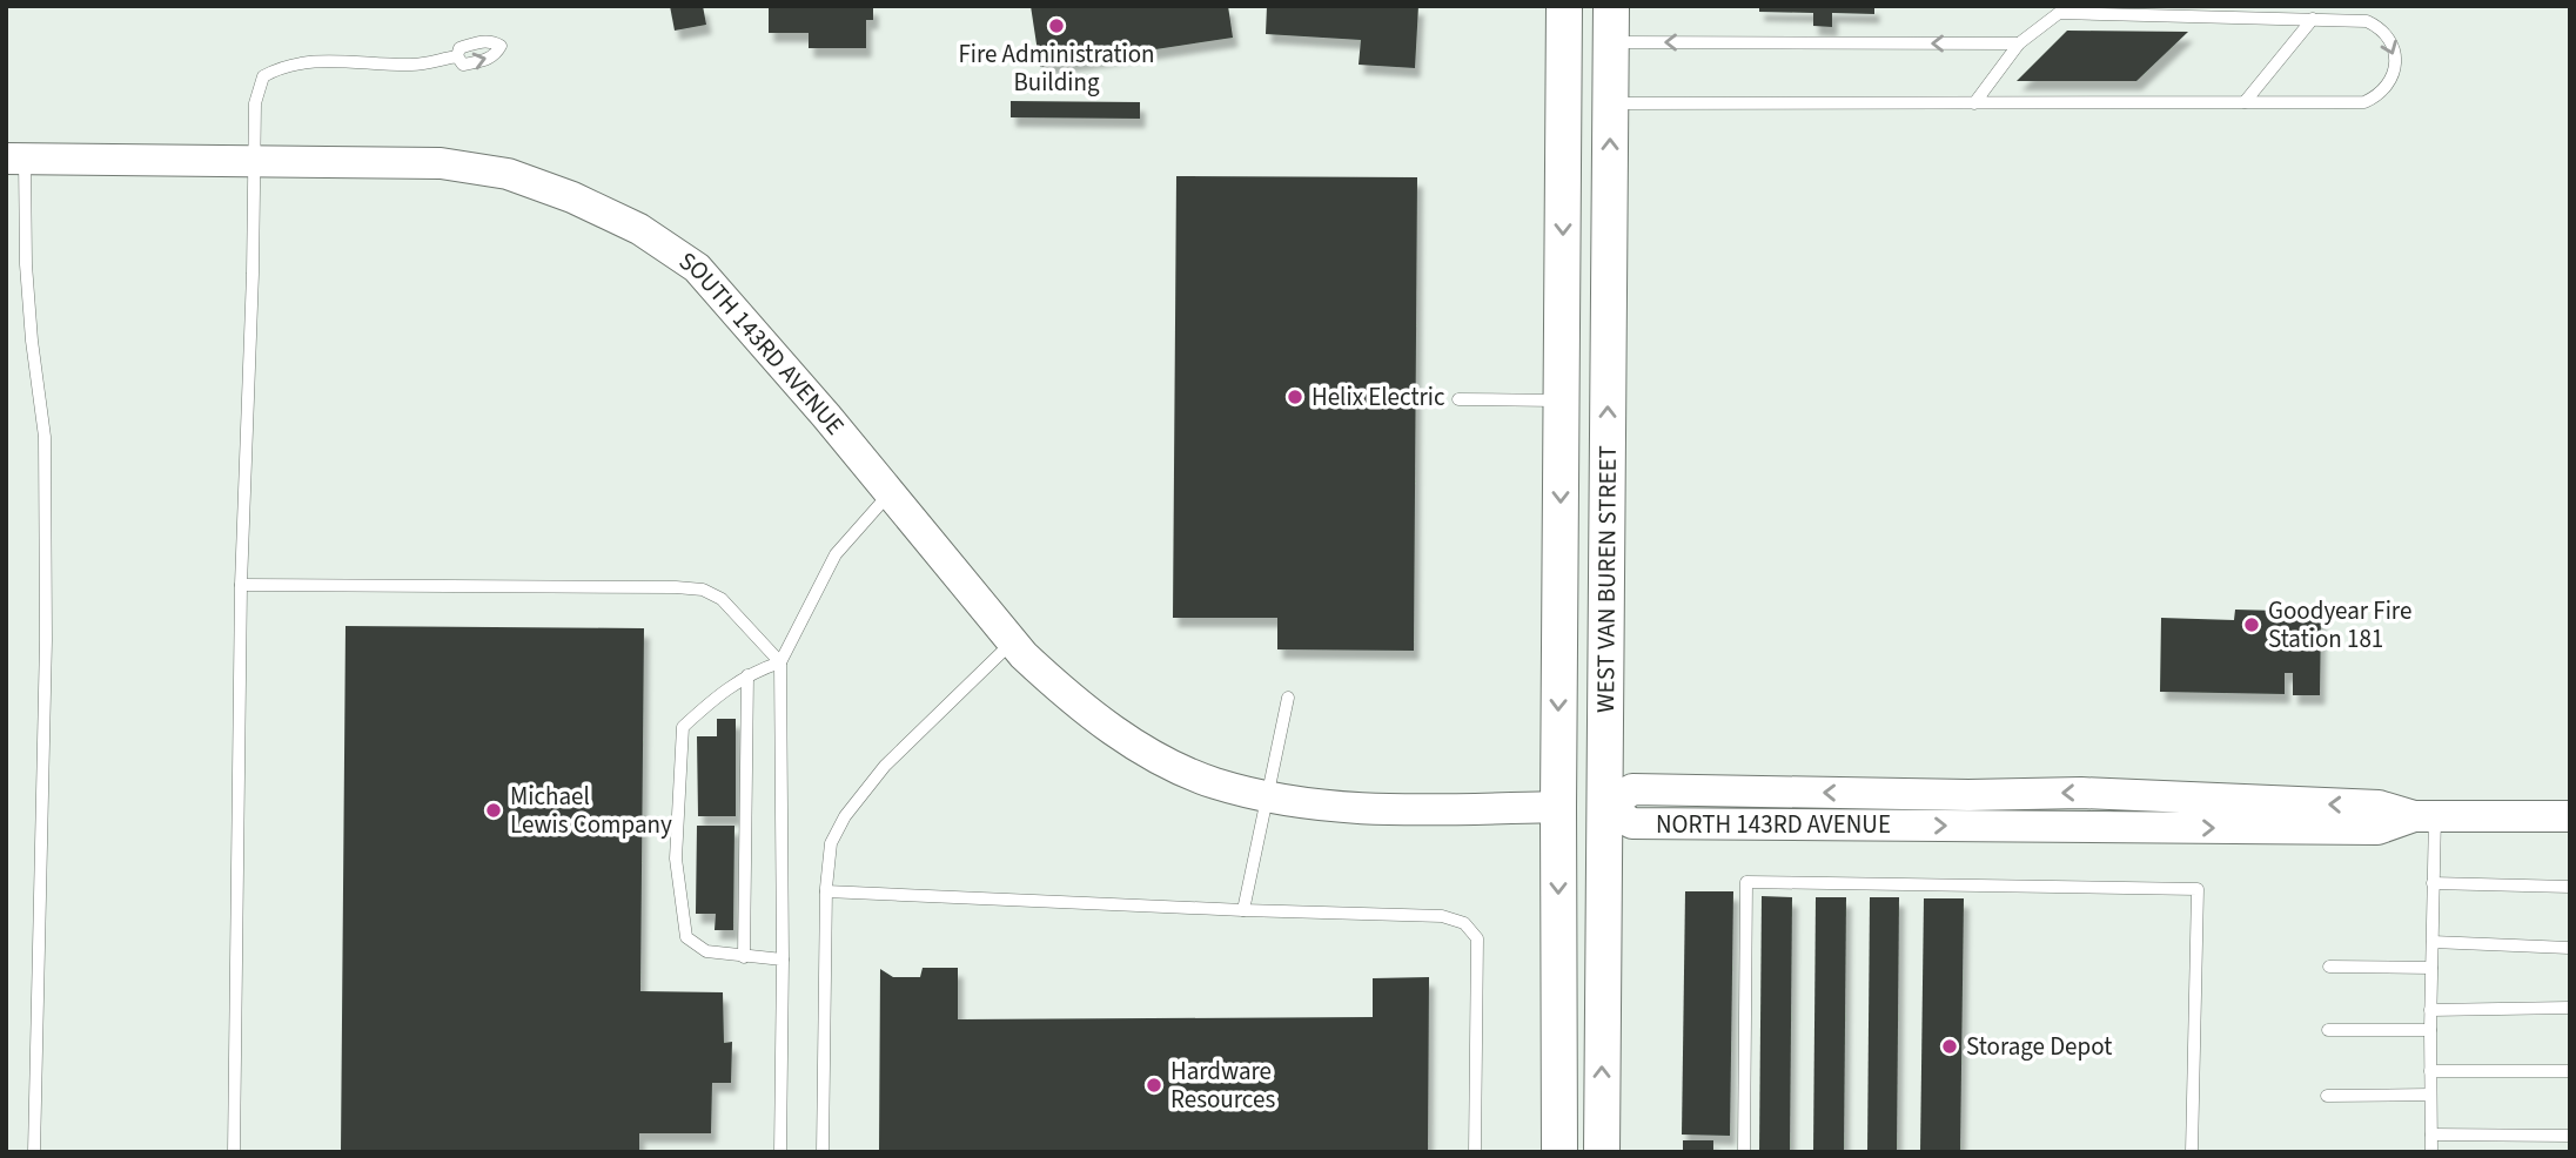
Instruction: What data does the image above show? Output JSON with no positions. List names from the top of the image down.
{
  "streets": {
    "main road": ["WEST VAN BUREN STREET"],
    "street": ["SOUTH 143RD AVENUE", "NORTH 143RD AVENUE"]
  },
  "crossings": [
    ["SOUTH 143RD AVENUE", "WEST VAN BUREN STREET"],
    ["WEST VAN BUREN STREET", "NORTH 143RD AVENUE"]
  ],
  "places": [
    "Fire Administration Building",
    "Helix Electric",
    "Goodyear Fire Station 181",
    "Michael Lewis Company",
    "Storage Depot",
    "Hardware Resources"
  ]
}
